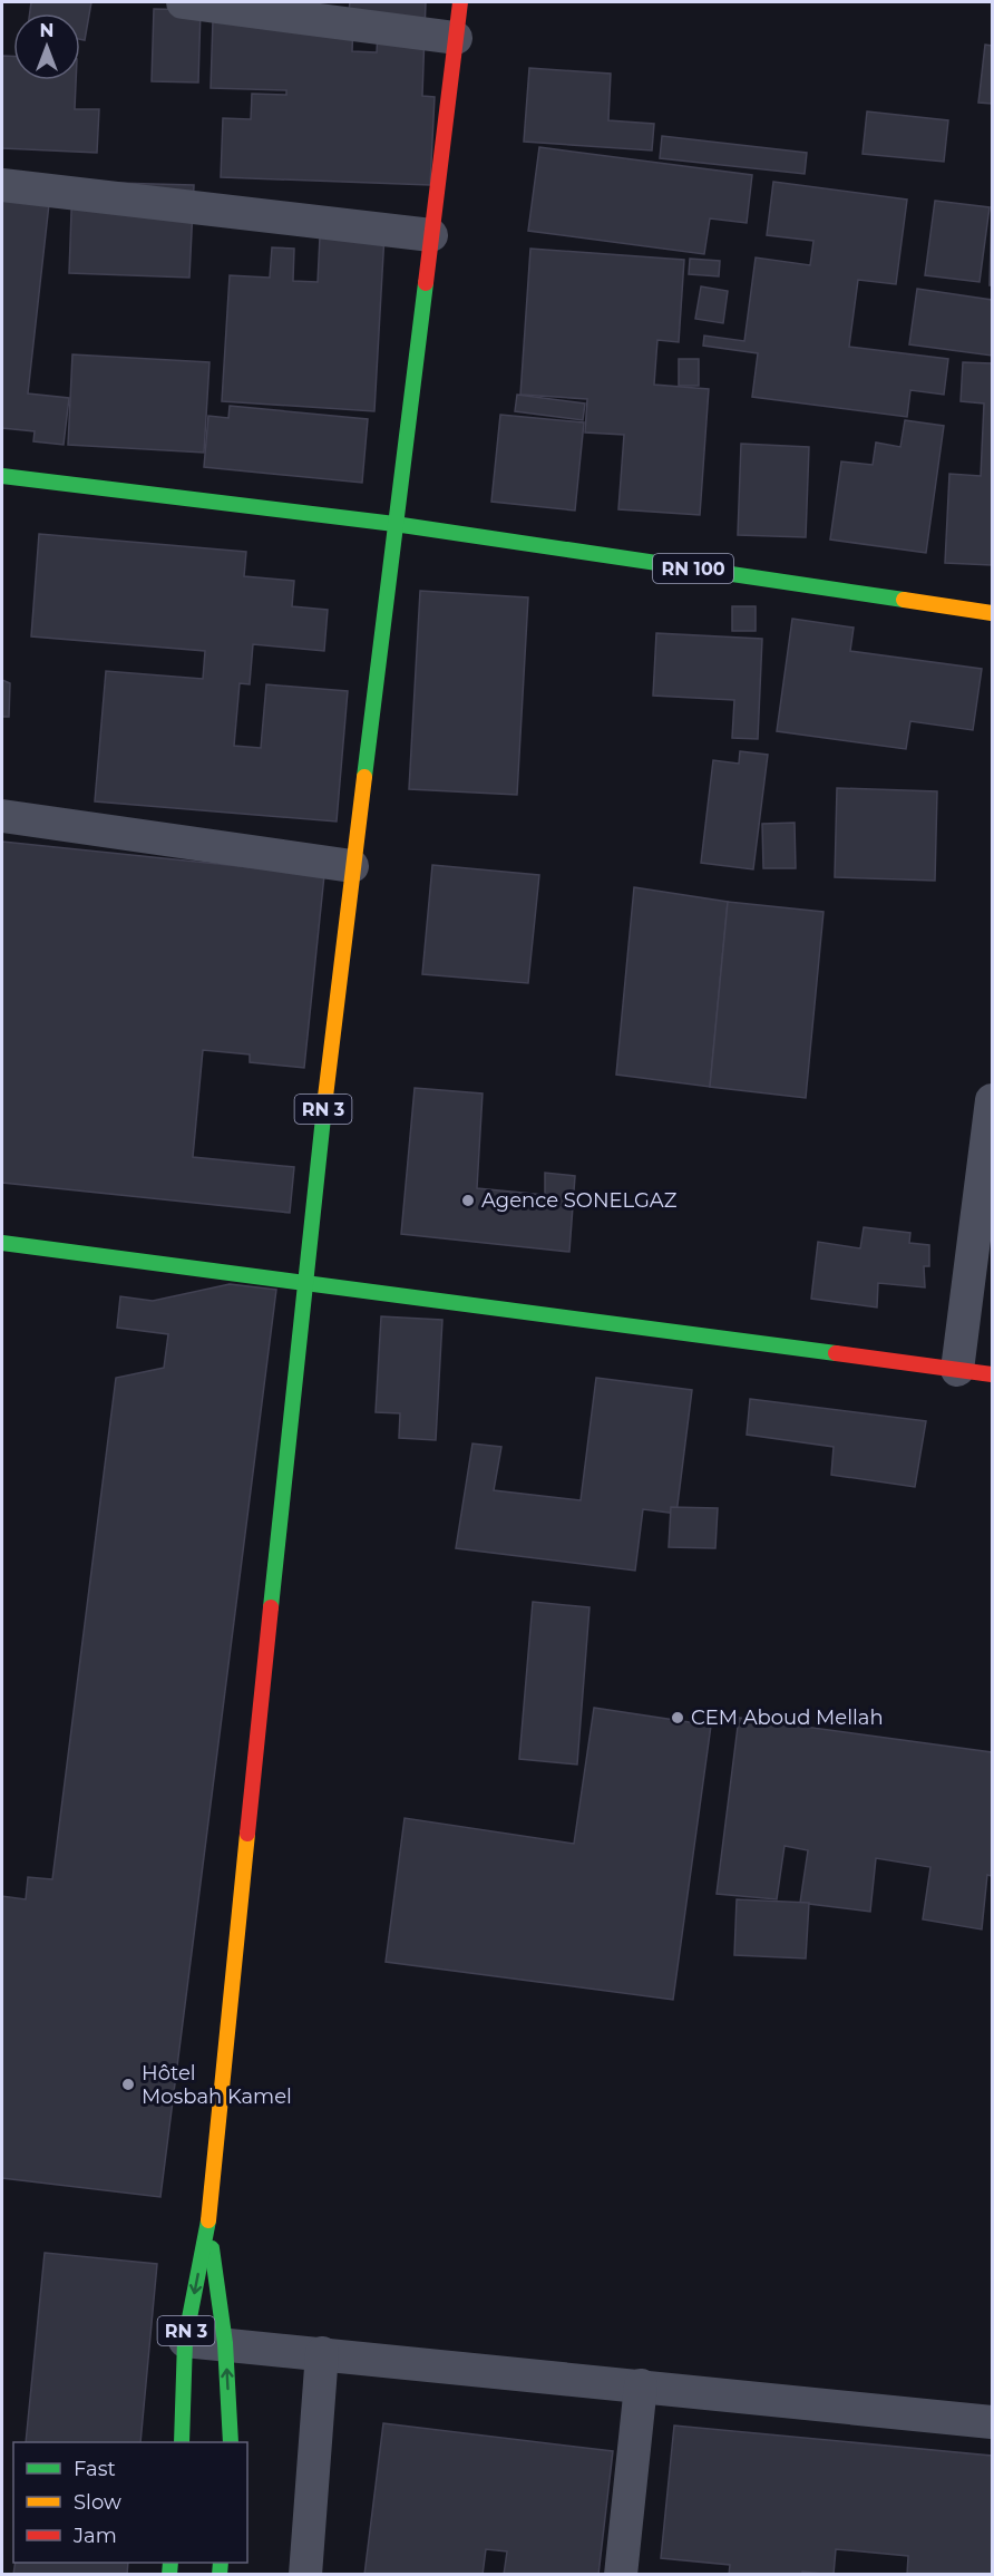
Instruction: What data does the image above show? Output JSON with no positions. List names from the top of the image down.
{
  "streets": {
    "main road": ["RN 100", "RN 3"]
  },
  "crossings": [
    ["RN 100", "RN 3"]
  ],
  "places": ["Agence SONELGAZ", "CEM Aboud Mellah", "Hôtel Mosbah Kamel"],
  "legend": ["Fast", "Slow", "Jam"],
  "north": "top"
}
